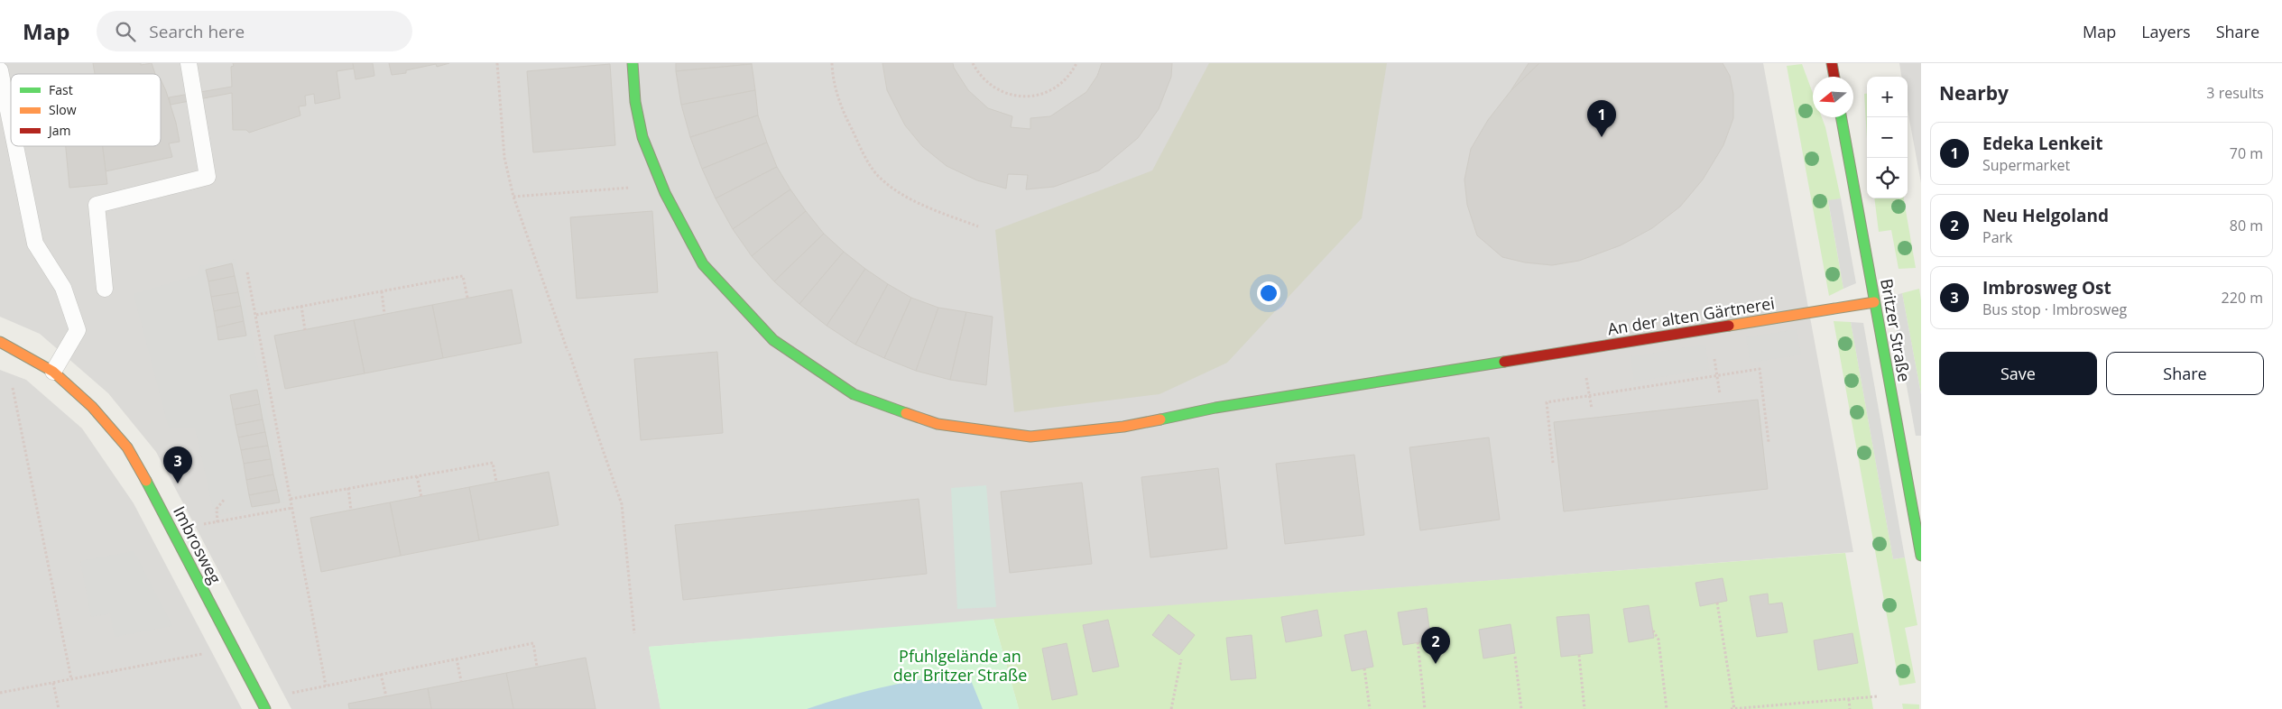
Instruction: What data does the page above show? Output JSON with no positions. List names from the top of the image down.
{
  "streets": {
    "street": ["An der alten Gärtnerei", "Britzer Straße", "Imbrosweg"]
  },
  "crossings": [
    ["An der alten Gärtnerei", "Britzer Straße"]
  ],
  "parks": ["Pfuhlgelände an der Britzer Straße"],
  "legend": ["Fast", "Slow", "Jam"],
  "north": "left",
  "page": {
    "header": "Map",
    "search": "Search here",
    "nav": ["Map", "Layers", "Share"],
    "heading": ["Nearby", "3 results"],
    "map_buttons": ["+", "−"],
    "pins": ["1", "3", "2"],
    "list": [
      {
        "mark": "1",
        "name": "Edeka Lenkeit",
        "note": "Supermarket",
        "value": "70 m"
      },
      {
        "mark": "2",
        "name": "Neu Helgoland",
        "note": "Park",
        "value": "80 m"
      },
      {
        "mark": "3",
        "name": "Imbrosweg Ost",
        "note": "Bus stop · Imbrosweg",
        "value": "220 m"
      }
    ],
    "buttons": ["Save", "Share"]
  }
}
